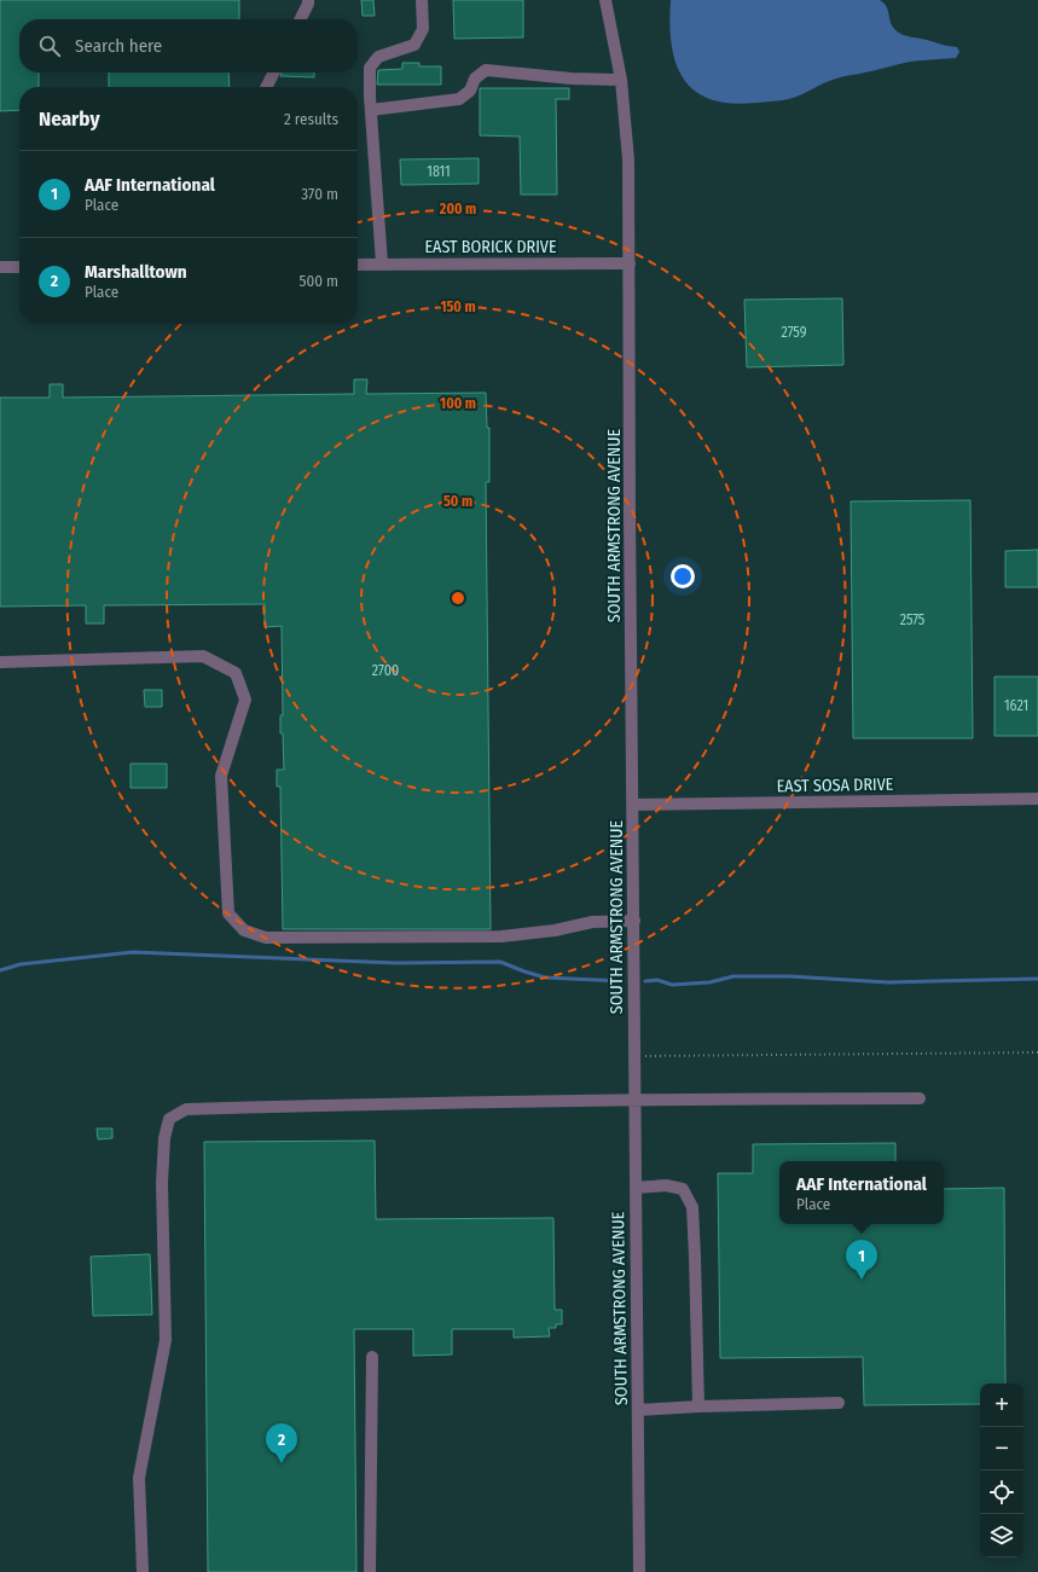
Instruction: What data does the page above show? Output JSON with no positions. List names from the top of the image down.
{
  "streets": {
    "street": ["EAST BORICK DRIVE", "SOUTH ARMSTRONG AVENUE", "EAST SOSA DRIVE"]
  },
  "crossings": [
    ["EAST BORICK DRIVE", "SOUTH ARMSTRONG AVENUE"],
    ["SOUTH ARMSTRONG AVENUE", "EAST SOSA DRIVE"]
  ],
  "house_numbers": [
    "1811",
    "2759",
    "2575",
    "2700",
    "1621"
  ],
  "page": {
    "search": "Search here",
    "heading": ["Nearby", "2 results"],
    "list": [
      {
        "mark": "1",
        "name": "AAF International",
        "note": "Place",
        "value": "370 m"
      },
      {
        "mark": "2",
        "name": "Marshalltown",
        "note": "Place",
        "value": "500 m"
      }
    ],
    "popup": ["AAF International", "Place"],
    "pins": ["1", "2"],
    "map_buttons": ["+", "−"]
  },
  "rings": [
    "200 m",
    "150 m",
    "100 m",
    "50 m"
  ]
}
